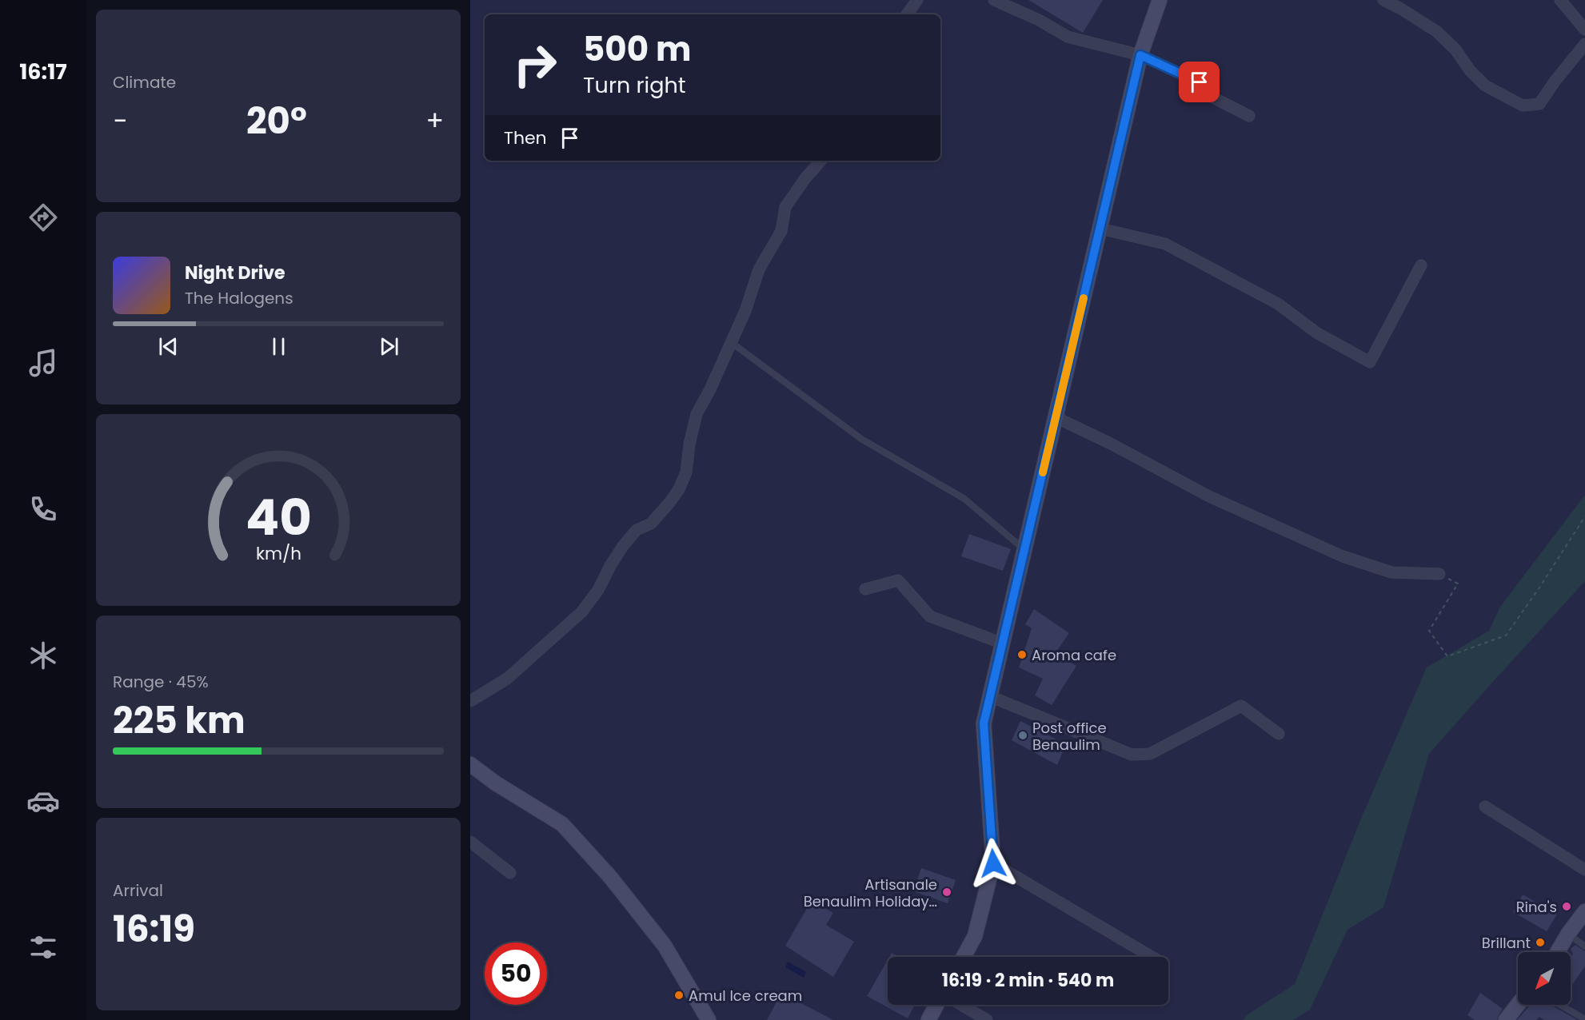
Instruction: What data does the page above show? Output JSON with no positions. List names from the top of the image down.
{
  "places": [
    "Aroma cafe",
    "Post office Benaulim",
    "Artisanale Benaulim Holiday…",
    "Rina's",
    "Brillant",
    "Amul Ice cream"
  ],
  "north": "bottom left",
  "page": {
    "tabs": "16:17",
    "tile": [
      "Climate",
      ["Range · 45%", "225 km"],
      ["Arrival", "16:19"]
    ],
    "turn": ["500 m", "Turn right"],
    "heat": ["−", "20°", "+"],
    "then": "Then",
    "song": ["Night Drive", "The Halogens"],
    "limit": "50",
    "trip": "16:19 · 2 min · 540 m",
    "gauge": ["40", "km/h"]
  }
}
